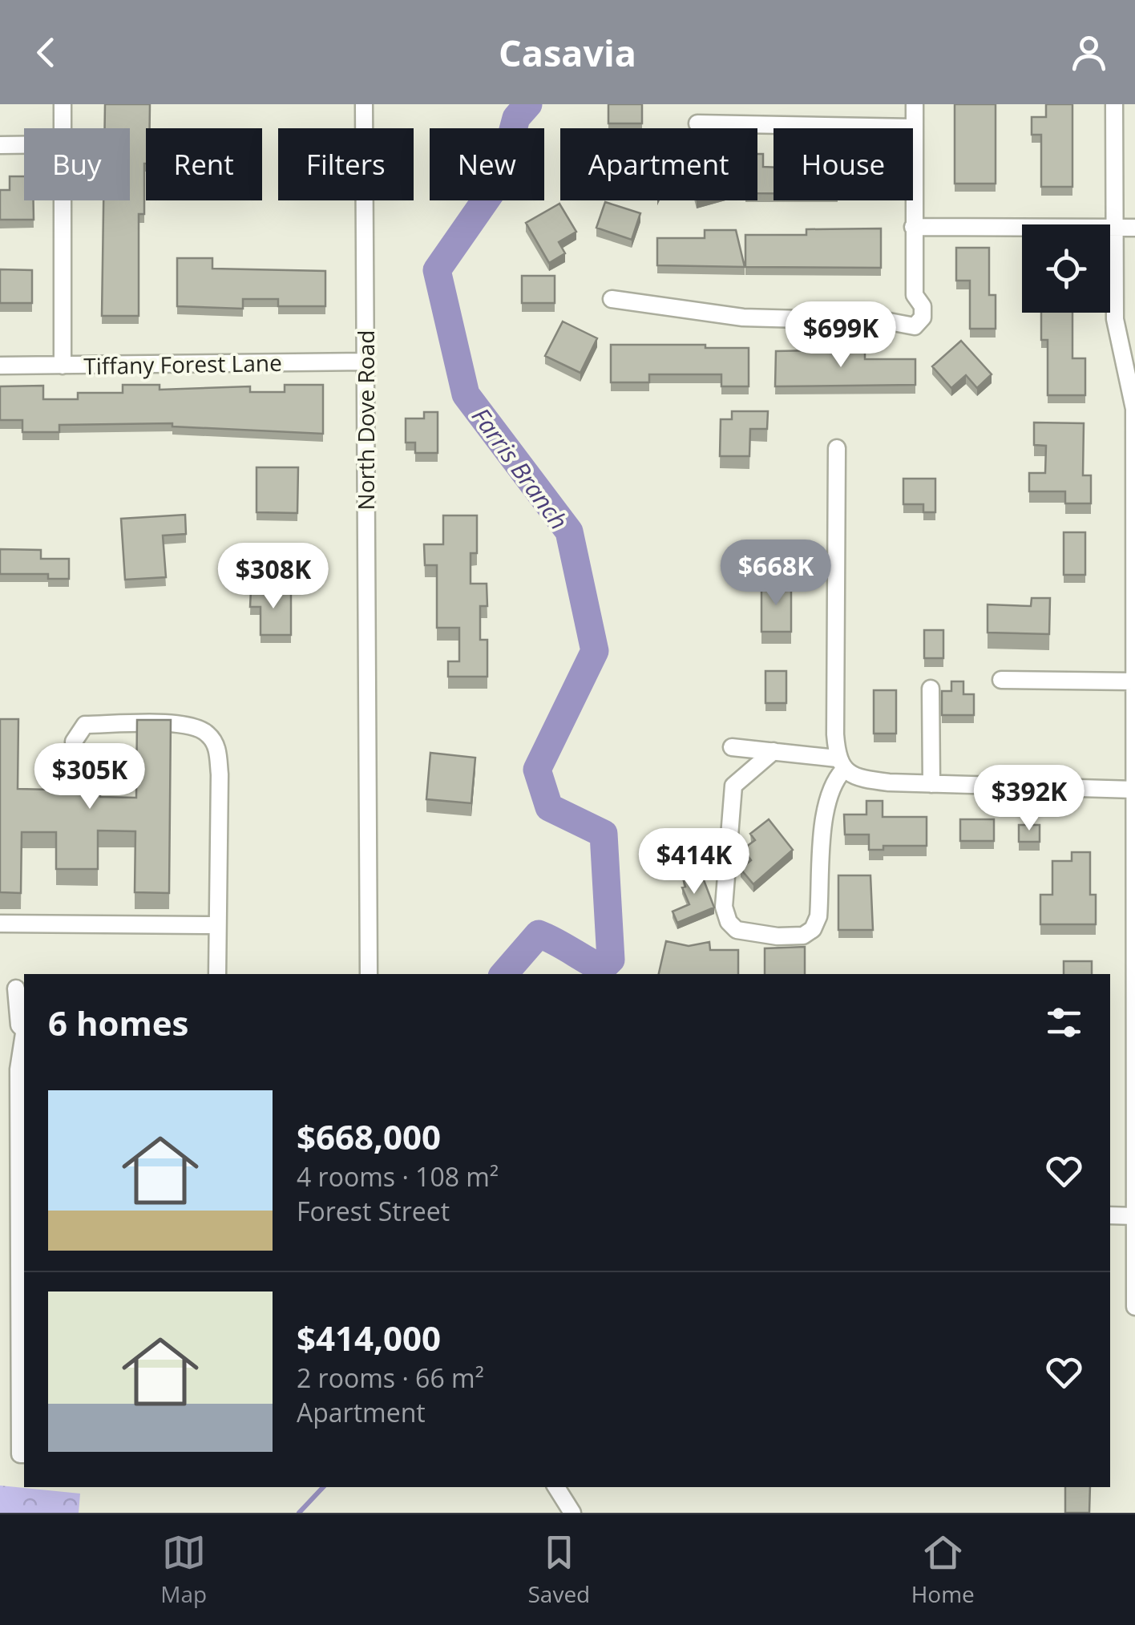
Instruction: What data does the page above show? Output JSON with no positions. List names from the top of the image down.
{
  "streets": {
    "street": ["Tiffany Forest Lane", "North Dove Road"]
  },
  "crossings": [
    ["Tiffany Forest Lane", "North Dove Road"]
  ],
  "water": ["Farris Branch"],
  "page": {
    "header": "Casavia",
    "chip": [
      "Buy",
      "Rent",
      "Filters",
      "New",
      "Apartment",
      "House"
    ],
    "price": [
      "$699K",
      "$668K",
      "$308K",
      "$305K",
      "$392K",
      "$414K"
    ],
    "heading": "6 homes",
    "list": [
      {
        "name": "$668,000",
        "note": "4 rooms · 108 m² · Forest Street"
      },
      {
        "name": "$414,000",
        "note": "2 rooms · 66 m² · Apartment"
      }
    ],
    "tabs": ["Map", "Saved", "Home"]
  }
}
